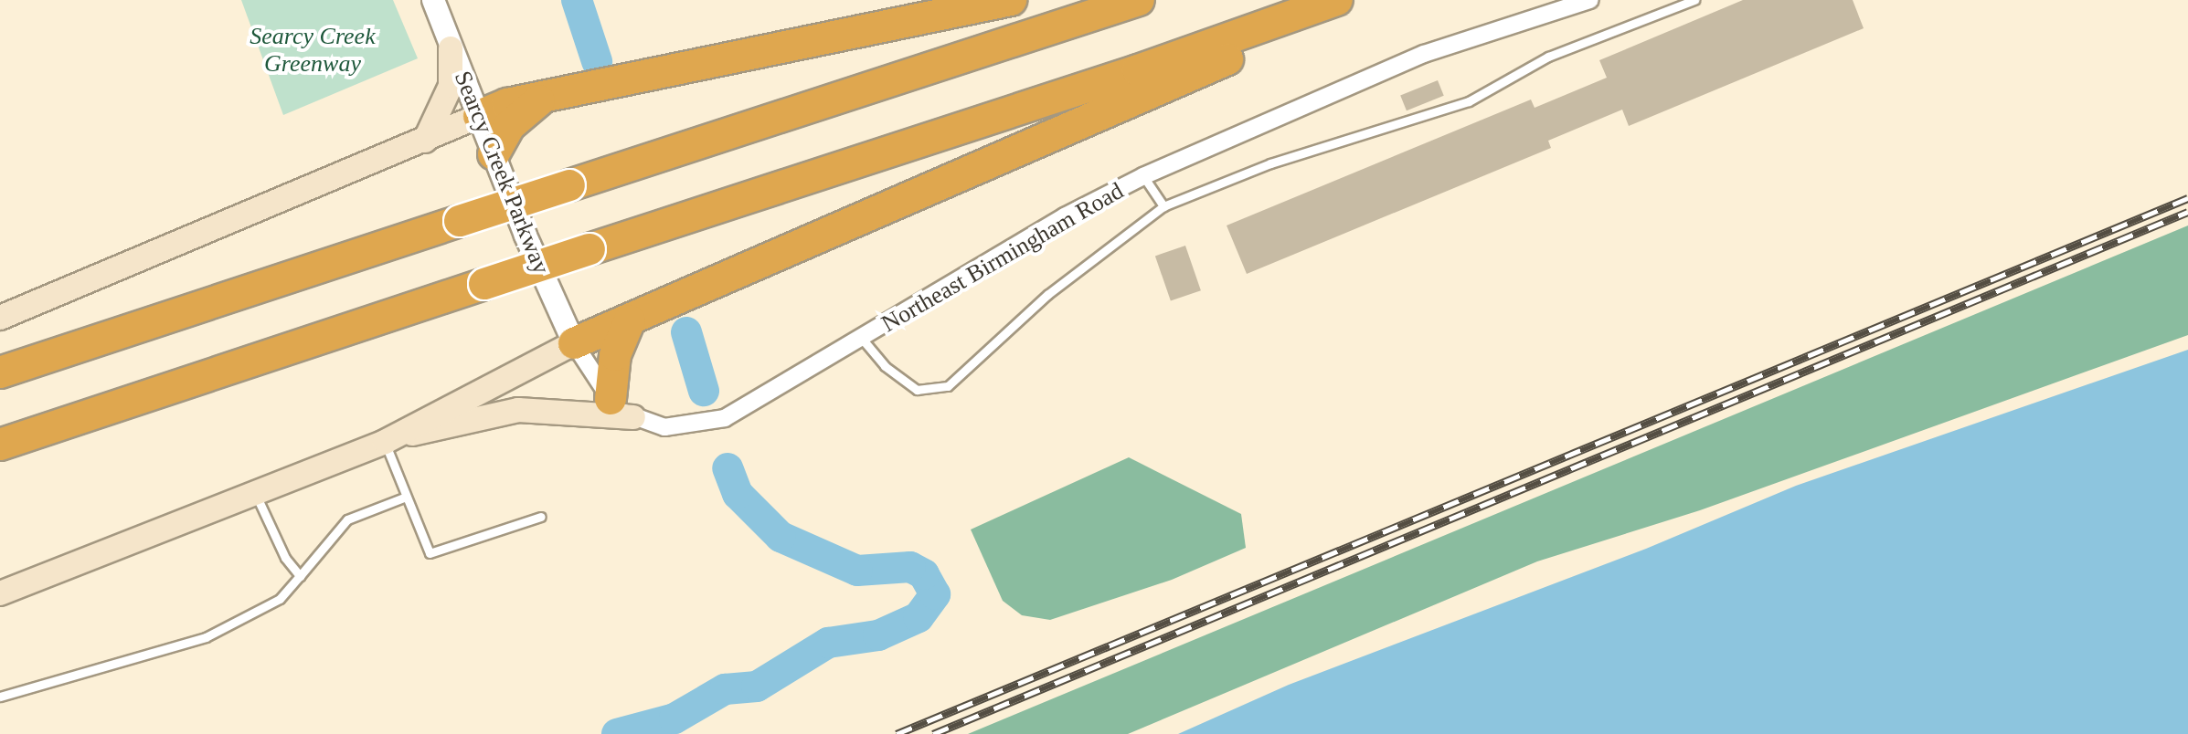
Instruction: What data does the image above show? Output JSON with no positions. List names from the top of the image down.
{
  "streets": {
    "street": ["Searcy Creek Parkway", "Northeast Birmingham Road"]
  },
  "parks": ["Searcy Creek Greenway"]
}
